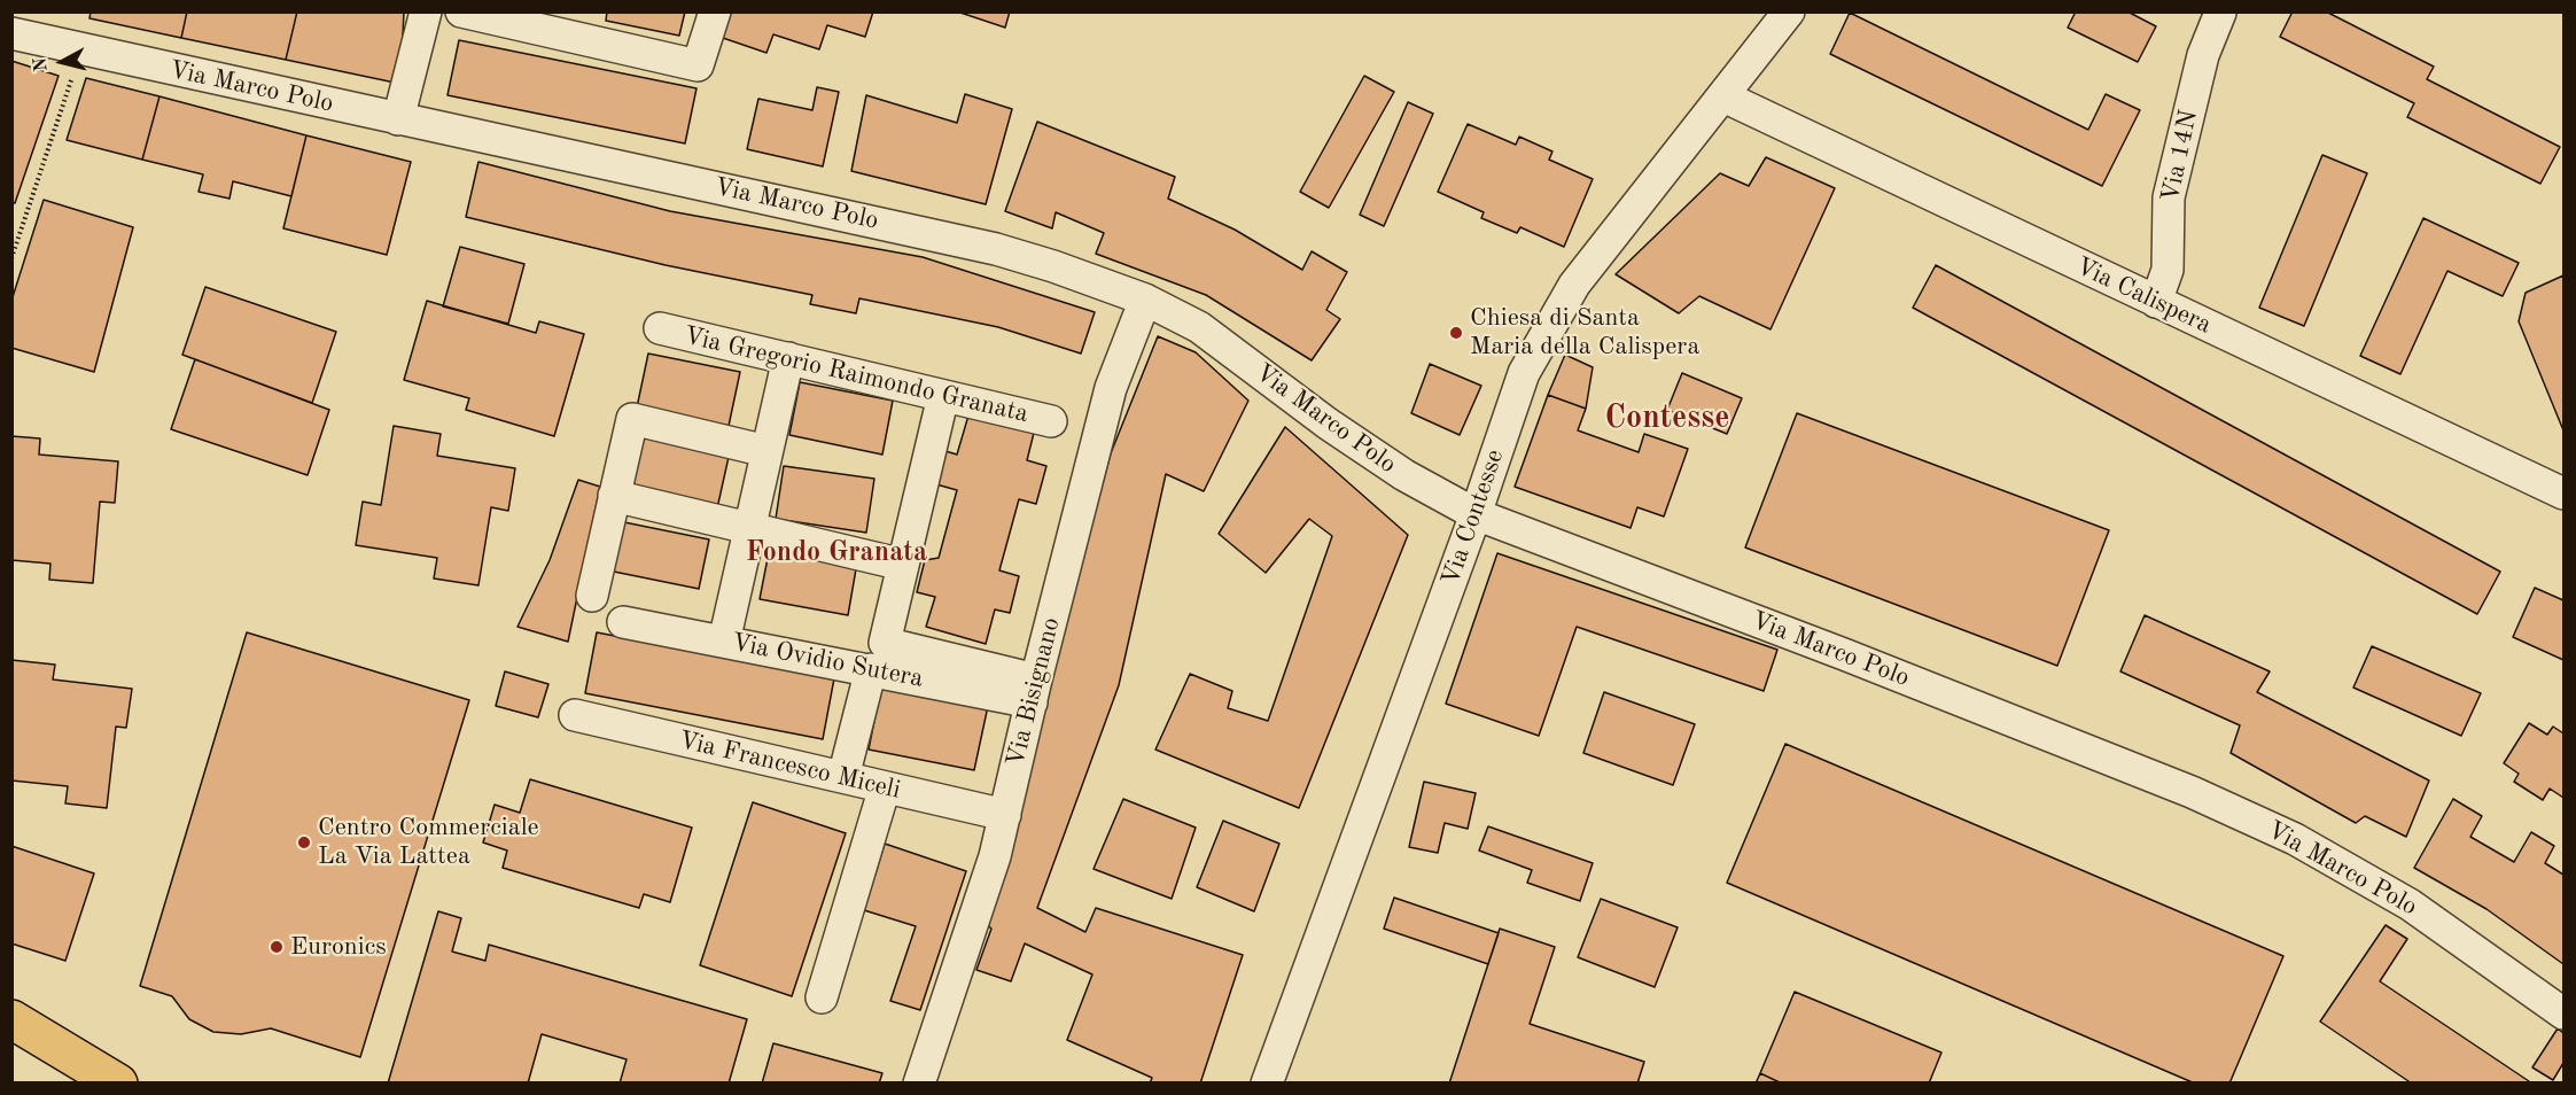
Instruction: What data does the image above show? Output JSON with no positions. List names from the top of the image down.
{
  "streets": {
    "street": [
      "Via Marco Polo",
      "Via 14N",
      "Via Calispera",
      "Via Gregorio Raimondo Granata",
      "Via Contesse",
      "Via Ovidio Sutera",
      "Via Bisignano",
      "Via Francesco Miceli"
    ]
  },
  "crossings": [
    ["Via Marco Polo", "Via Contesse"],
    ["Via Marco Polo", "Via Bisignano"],
    ["Via 14N", "Via Calispera"],
    ["Via Calispera", "Via Contesse"],
    ["Via Ovidio Sutera", "Via Bisignano"],
    ["Via Bisignano", "Via Francesco Miceli"]
  ],
  "districts": ["Contesse", "Fondo Granata"],
  "places": ["Chiesa di Santa Maria della Calispera", "Centro Commerciale La Via Lattea", "Euronics"],
  "north": "left"
}
